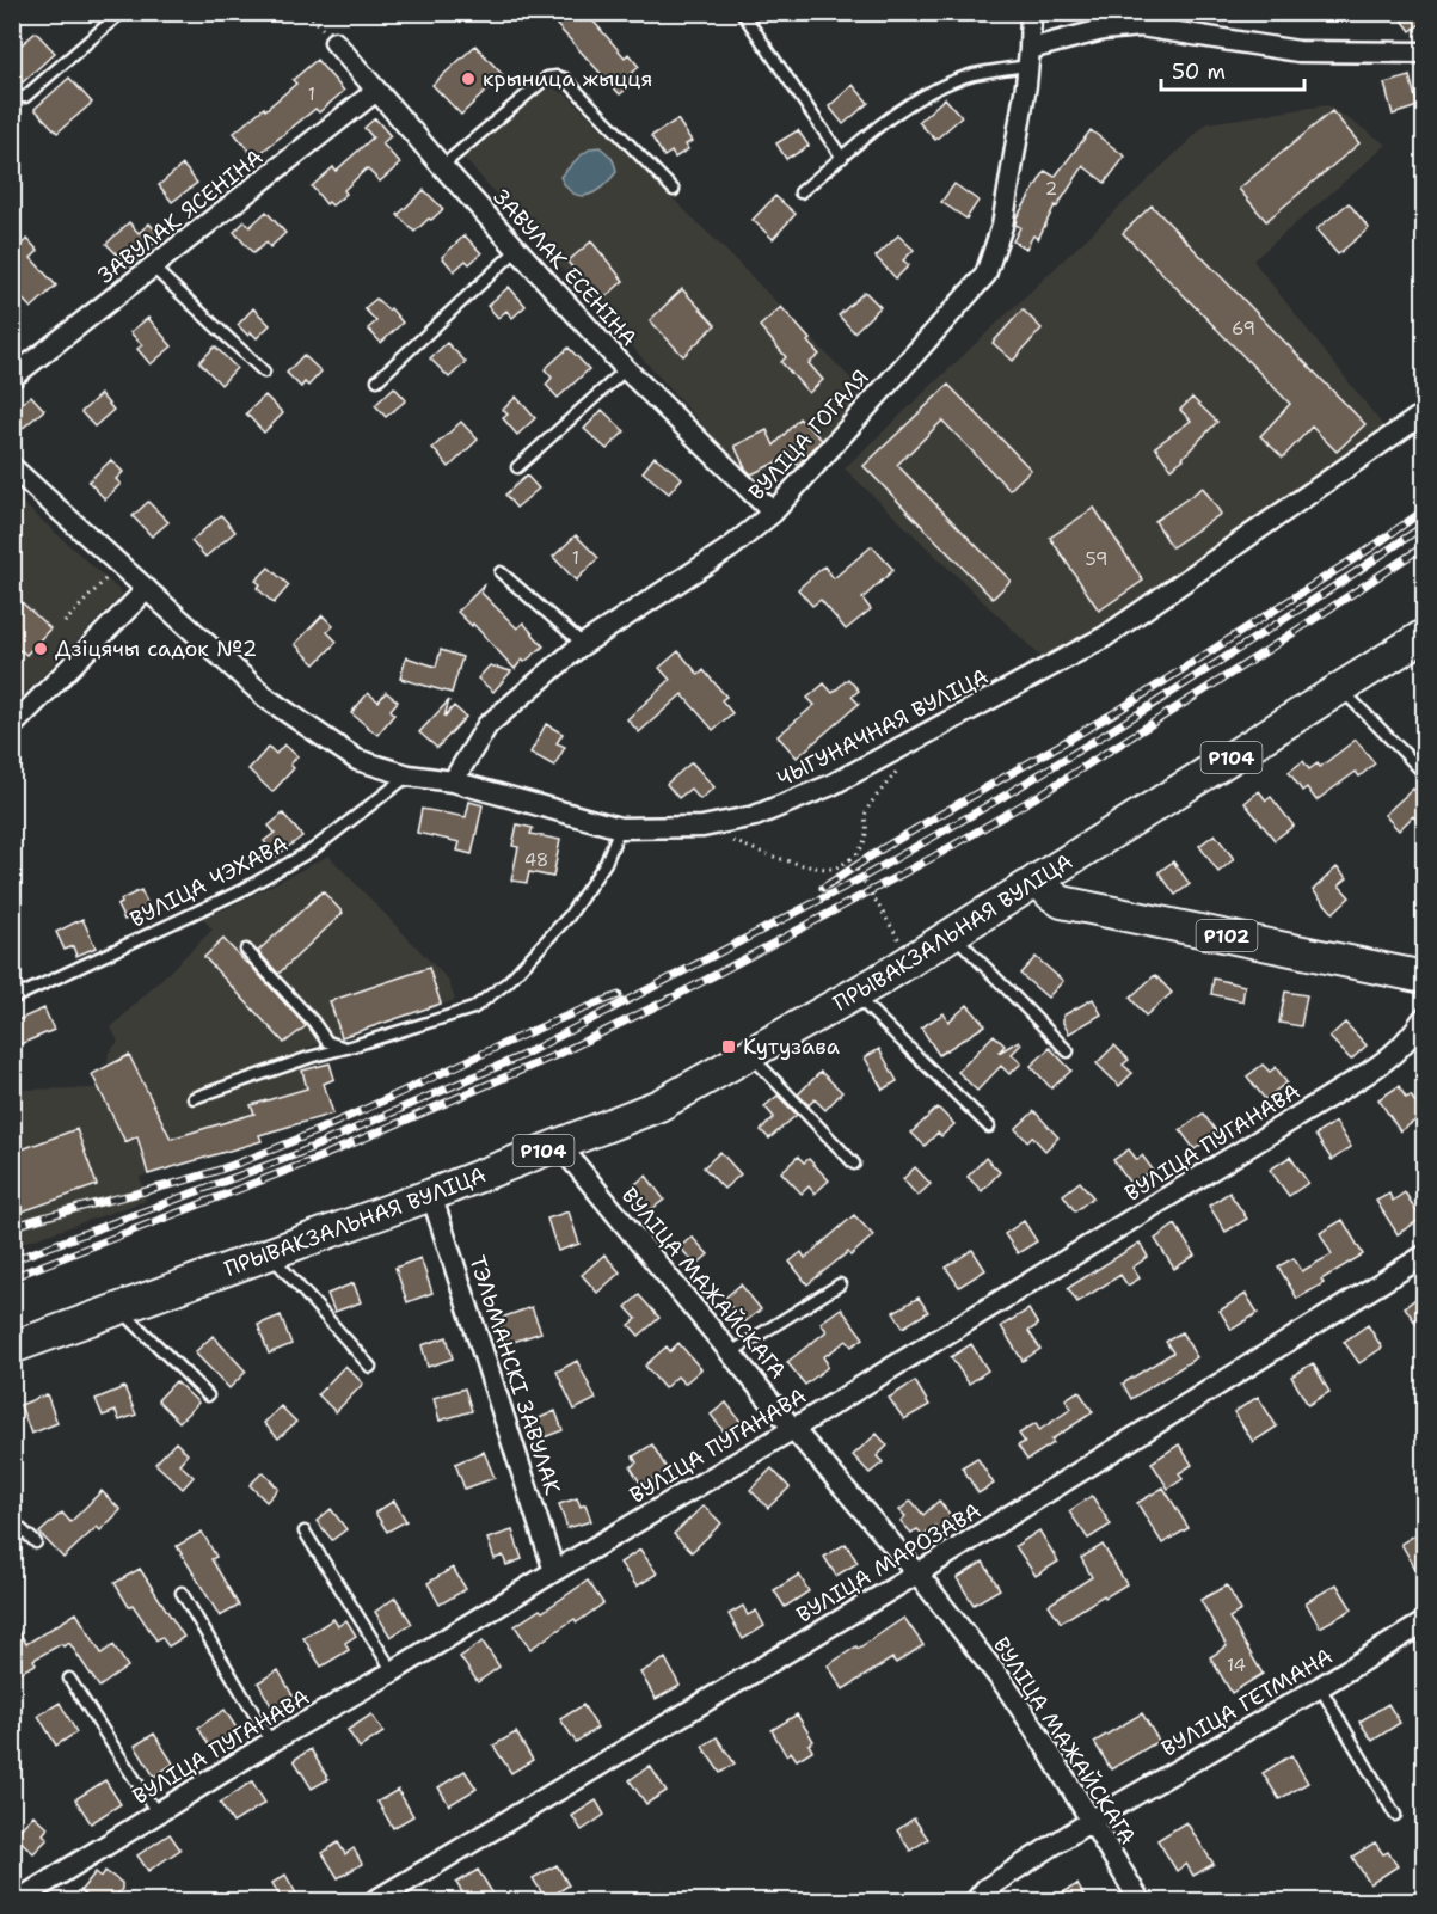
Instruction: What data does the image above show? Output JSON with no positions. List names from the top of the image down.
{
  "streets": {
    "main road": ["Р104", "ПРЫВАКЗАЛЬНАЯ ВУЛІЦА", "Р102"],
    "street": [
      "ЗАВУЛАК ЯСЕНІНА",
      "ЗАВУЛАК ЕСЕНІНА",
      "ВУЛІЦА ГОГАЛЯ",
      "ЧЫГУНАЧНАЯ ВУЛІЦА",
      "ВУЛІЦА ПУГАНАВА",
      "ВУЛІЦА МАЖАЙСКАГА",
      "ТЭЛЬМАНСКІ ЗАВУЛАК",
      "ВУЛІЦА МАРОЗАВА",
      "ВУЛІЦА ГЕТМАНА"
    ],
    "lane": ["ВУЛІЦА ЧЭХАВА"]
  },
  "crossings": [
    ["ЗАВУЛАК ЯСЕНІНА", "ЗАВУЛАК ЕСЕНІНА"],
    ["ЗАВУЛАК ЕСЕНІНА", "ВУЛІЦА ГОГАЛЯ"],
    ["ВУЛІЦА ГОГАЛЯ", "ЧЫГУНАЧНАЯ ВУЛІЦА"],
    ["ЧЫГУНАЧНАЯ ВУЛІЦА", "ВУЛІЦА ЧЭХАВА"],
    ["ПРЫВАКЗАЛЬНАЯ ВУЛІЦА", "Р102"],
    ["ПРЫВАКЗАЛЬНАЯ ВУЛІЦА", "ВУЛІЦА МАЖАЙСКАГА"],
    ["ПРЫВАКЗАЛЬНАЯ ВУЛІЦА", "ТЭЛЬМАНСКІ ЗАВУЛАК"],
    ["ВУЛІЦА ПУГАНАВА", "ВУЛІЦА МАЖАЙСКАГА"],
    ["ВУЛІЦА ПУГАНАВА", "ТЭЛЬМАНСКІ ЗАВУЛАК"],
    ["ВУЛІЦА МАЖАЙСКАГА", "ВУЛІЦА МАРОЗАВА"],
    ["ВУЛІЦА МАЖАЙСКАГА", "ВУЛІЦА ГЕТМАНА"]
  ],
  "places": {
    "other": ["крыница жыцця", "Дзіцячы садок №2"],
    "transit": ["Кутузава"]
  },
  "house_numbers": [
    "1",
    "2",
    "69",
    "1",
    "59",
    "48",
    "14"
  ],
  "scale_bar": "50 m"
}
